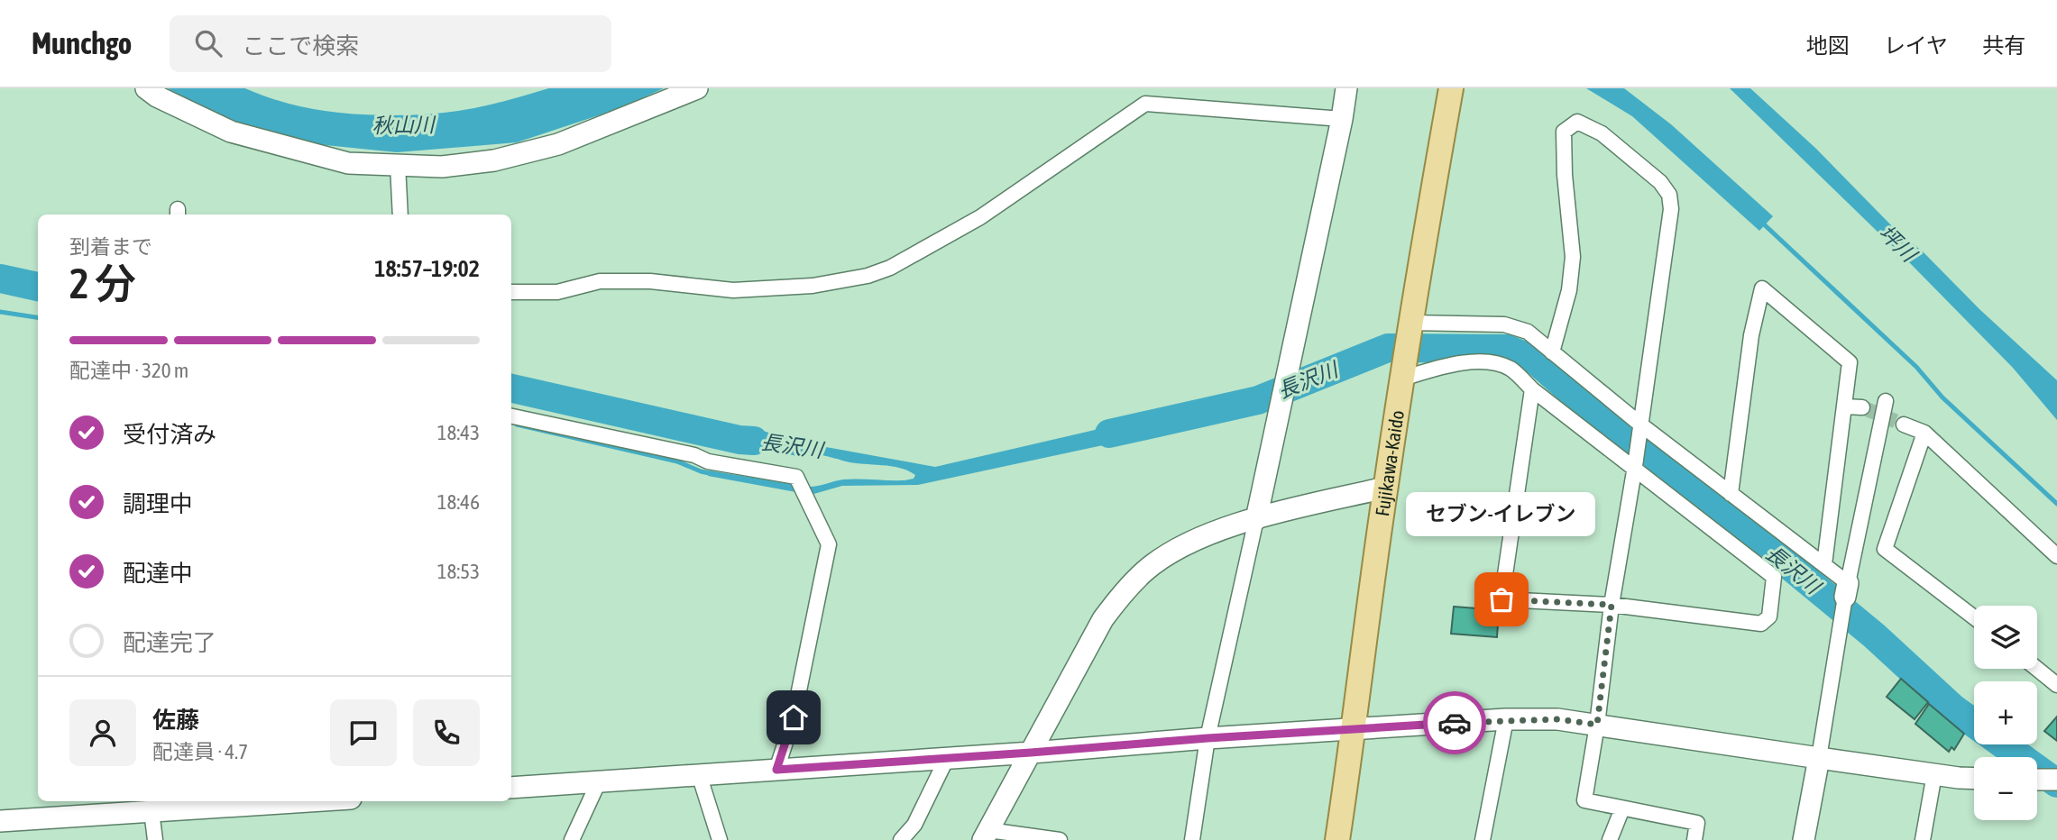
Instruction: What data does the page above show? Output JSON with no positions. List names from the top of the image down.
{
  "streets": {
    "main road": ["Fujikawa-Kaido"]
  },
  "water": ["秋山川", "坪川", "長沢川"],
  "places": ["セブン-イレブン"],
  "page": {
    "header": "Munchgo",
    "search": "ここで検索",
    "nav": ["地図", "レイヤ", "共有"],
    "heading": ["2 分", "到着まで", "18:57–19:02"],
    "panel": ["佐藤", "配達員 · 4.7"],
    "bar": "配達中 · 320 m",
    "list": [
      ["受付済み", "18:43"],
      ["調理中", "18:46"],
      ["配達中", "18:53"],
      "配達完了"
    ],
    "bubble": "セブン-イレブン",
    "map_buttons": ["+", "−"]
  }
}
